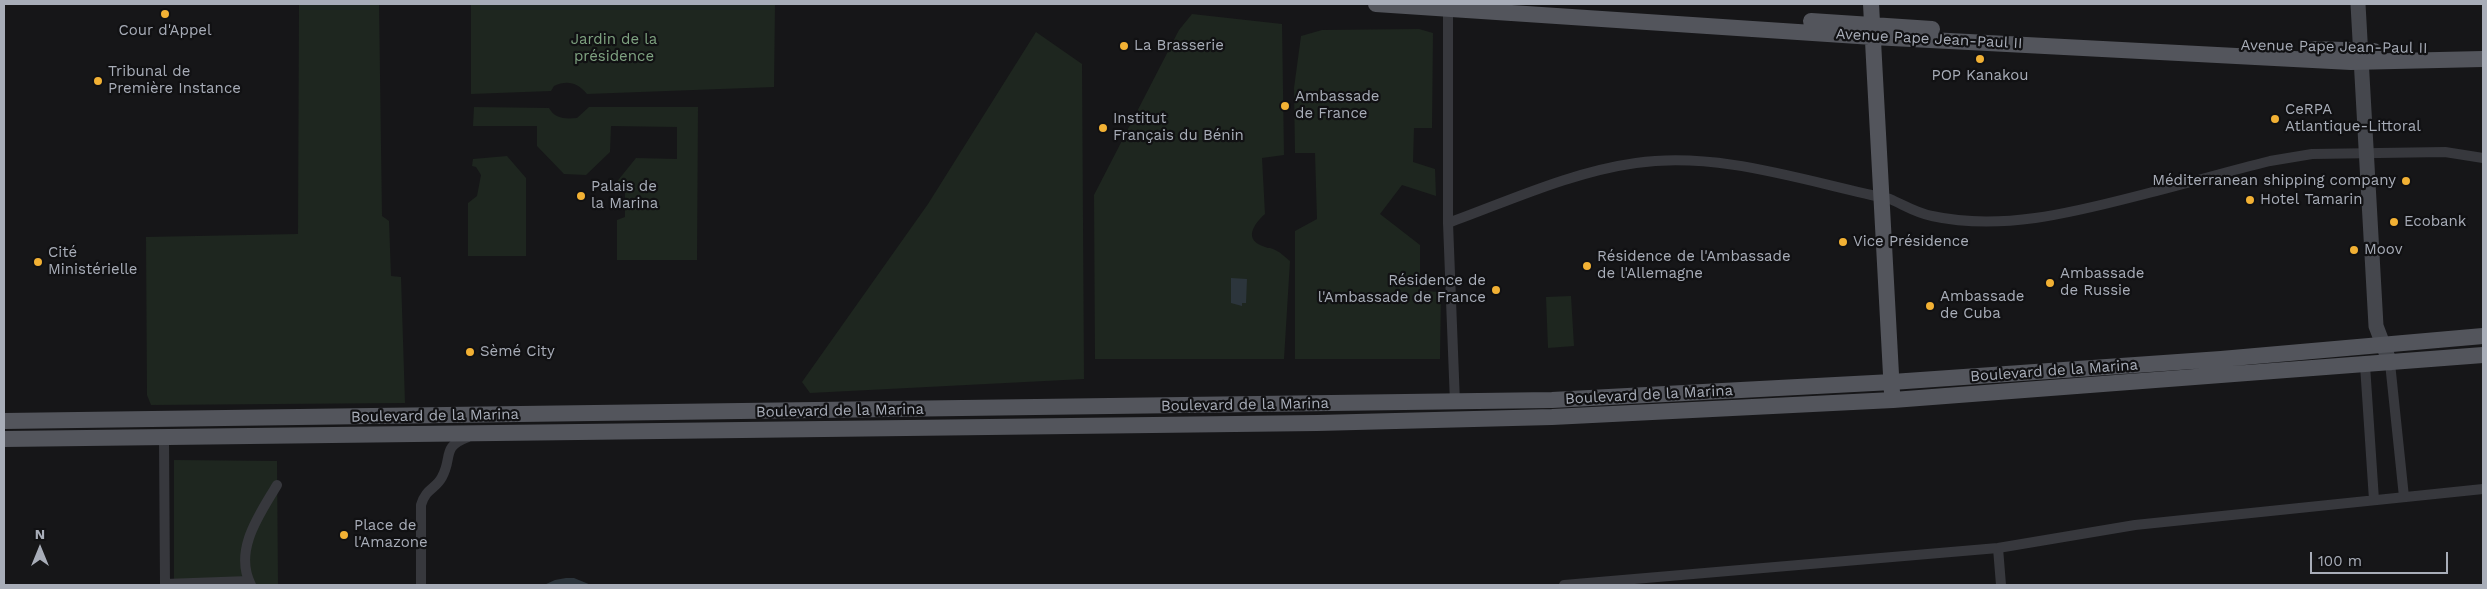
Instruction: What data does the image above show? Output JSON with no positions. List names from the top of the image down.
{
  "streets": {
    "main road": ["Avenue Pape Jean-Paul II", "Boulevard de la Marina"]
  },
  "parks": ["Jardin de la présidence"],
  "places": [
    "Cour d'Appel",
    "La Brasserie",
    "POP Kanakou",
    "Tribunal de Première Instance",
    "Ambassade de France",
    "CeRPA Atlantique-Littoral",
    "Institut Français du Bénin",
    "Méditerranean shipping company",
    "Palais de la Marina",
    "Hotel Tamarin",
    "Ecobank",
    "Vice Présidence",
    "Moov",
    "Cité Ministérielle",
    "Résidence de l'Ambassade de l'Allemagne",
    "Ambassade de Russie",
    "Résidence de l'Ambassade de France",
    "Ambassade de Cuba",
    "Sèmé City",
    "Place de l'Amazone"
  ],
  "scale_bar": "100 m",
  "north": "top"
}
